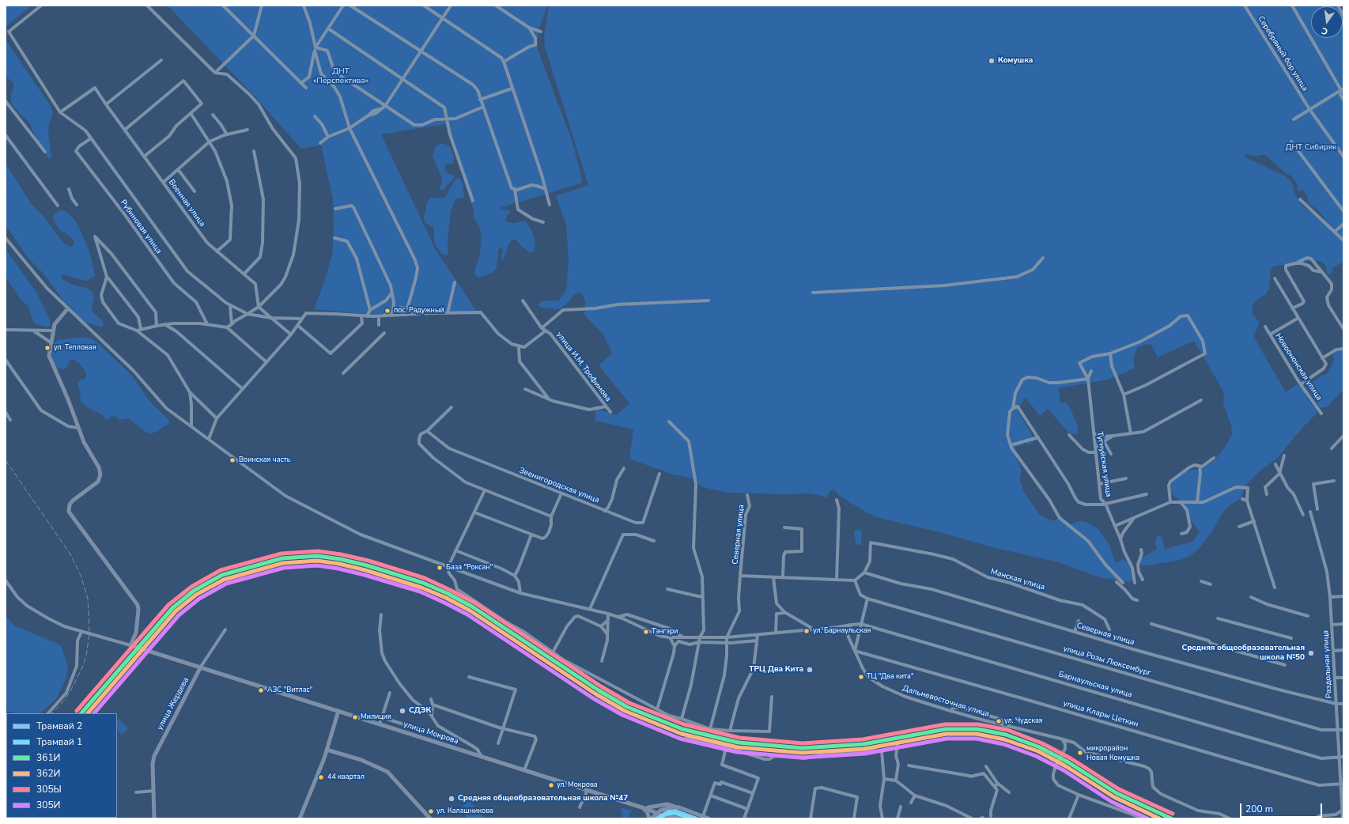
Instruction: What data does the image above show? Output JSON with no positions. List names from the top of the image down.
{
  "streets": {
    "main road": ["улица Жердева", "улица Мокрова"],
    "street": [
      "Серебряный бор улица",
      "Военная улица",
      "Рубиновая улица",
      "улица И.М. Трофимова",
      "Новоононская улица",
      "Тугнуйская улица",
      "Звенигородская улица",
      "Северная улица",
      "Манская улица",
      "улица Розы Люксембург",
      "Раздольная улица",
      "Барнаульская улица",
      "Дальневосточная улица",
      "улица Клары Цеткин"
    ]
  },
  "crossings": [
    ["Северная улица", "Манская улица"],
    ["Северная улица", "Раздольная улица"],
    ["Северная улица", "Барнаульская улица"],
    ["улица Розы Люксембург", "Раздольная улица"],
    ["Раздольная улица", "Барнаульская улица"],
    ["Раздольная улица", "улица Клары Цеткин"],
    ["Дальневосточная улица", "улица Клары Цеткин"],
    ["улица Жердева", "улица Мокрова"]
  ],
  "parks": ["ДНТ «Перспектива»", "ДНТ Сибиряк"],
  "places": [
    "Комушка",
    "пос. Радужный",
    "ул. Тепловая",
    "Воинская часть",
    "База \"Роксан\"",
    "ул. Барнаульская",
    "Тэнгэри",
    "Средняя общеобразовательная школа №50",
    "ТРЦ Два Кита",
    "ТЦ \"Два кита\"",
    "АЗС \"Витлас\"",
    "СДЭК",
    "Милиция",
    "ул. Чудская",
    "микрорайон Новая Комушка",
    "44 квартал",
    "ул. Мокрова",
    "Средняя общеобразовательная школа №47",
    "ул. Калашникова"
  ],
  "lines": [
    "transit line 305Ы",
    "transit line 361И",
    "transit line 362И",
    "transit line 305И",
    "tram line 2",
    "tram line 1"
  ],
  "legend": [
    "Трамвай 2",
    "Трамвай 1",
    "361И",
    "362И",
    "305Ы",
    "305И"
  ],
  "scale_bar": "200 m",
  "north": "bottom"
}
